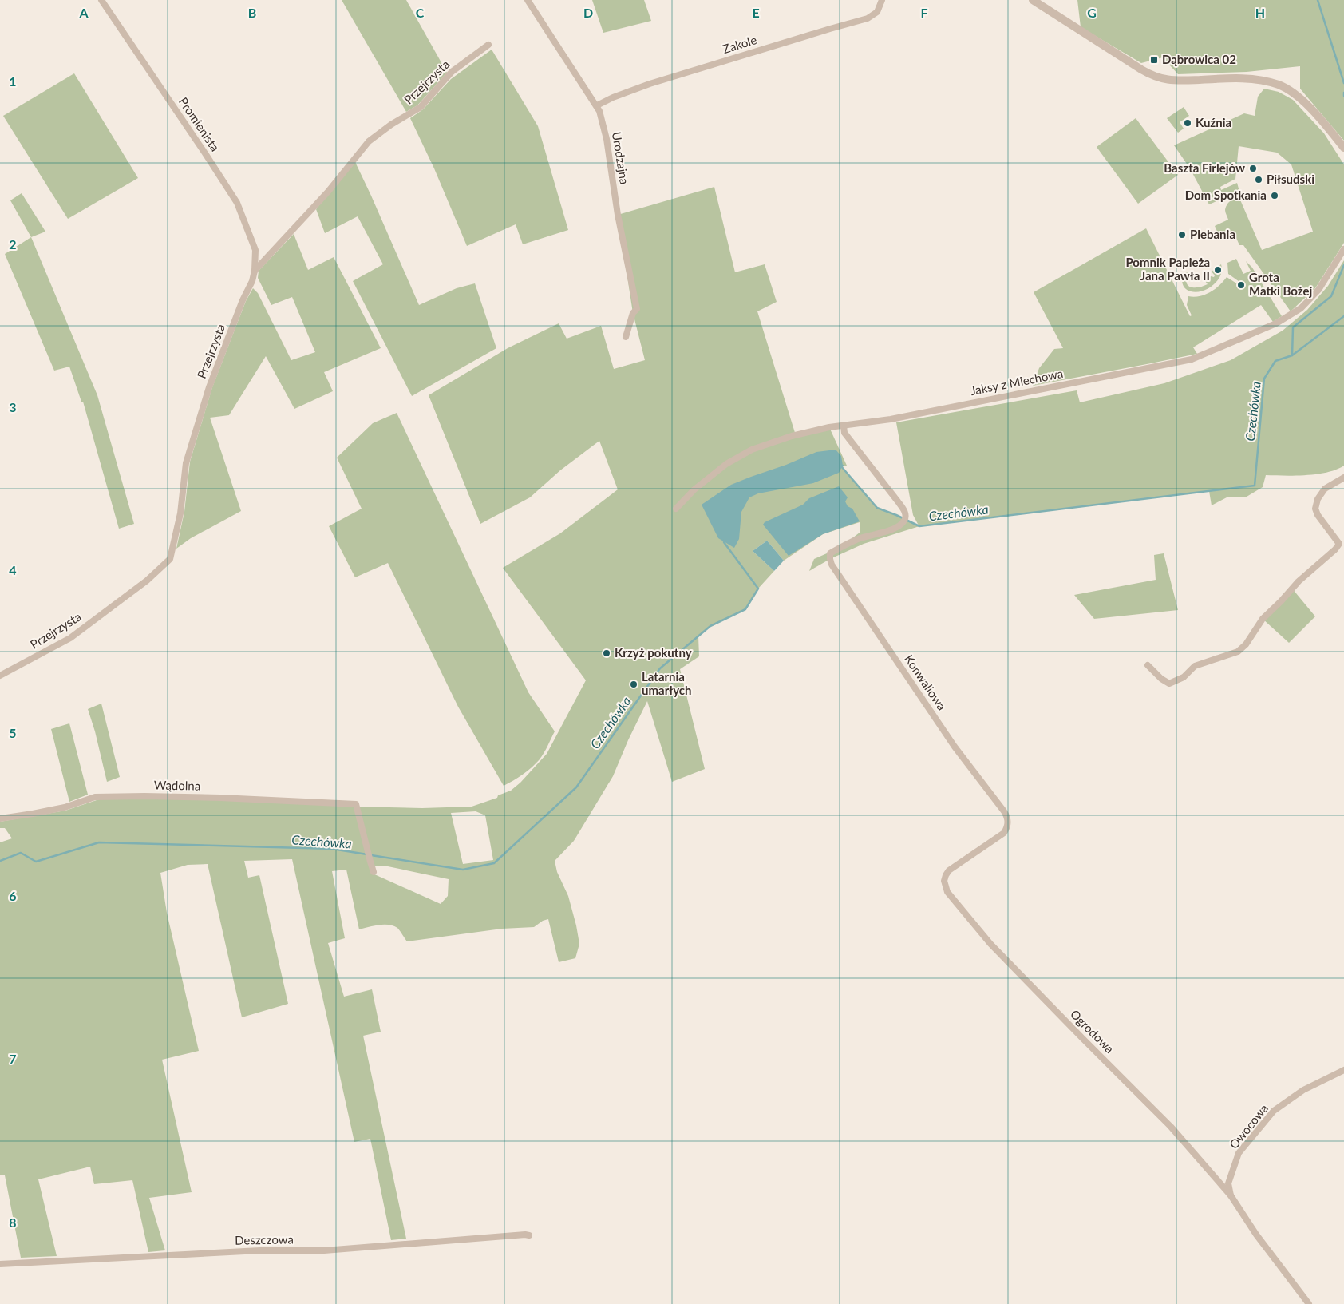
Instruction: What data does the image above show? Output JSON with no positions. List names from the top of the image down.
{
  "streets": {
    "street": [
      "Zakole",
      "Przejrzysta",
      "Promienista",
      "Urodzajna",
      "Jaksy z Miechowa",
      "Konwaliowa",
      "Wądolna",
      "Ogrodowa",
      "Owocowa",
      "Deszczowa"
    ]
  },
  "crossings": [
    ["Zakole", "Urodzajna"],
    ["Przejrzysta", "Promienista"],
    ["Jaksy z Miechowa", "Konwaliowa"],
    ["Konwaliowa", "Ogrodowa"],
    ["Ogrodowa", "Owocowa"]
  ],
  "water": ["Czechówka"],
  "places": {
    "transit": ["Dąbrowica 02"],
    "other": [
      "Kuźnia",
      "Baszta Firlejów",
      "Piłsudski",
      "Dom Spotkania",
      "Plebania",
      "Pomnik Papieża Jana Pawła II",
      "Grota Matki Bożej",
      "Krzyż pokutny",
      "Latarnia umarłych"
    ]
  },
  "grid": {
    "columns": [
      "A",
      "B",
      "C",
      "D",
      "E",
      "F",
      "G",
      "H"
    ],
    "rows": [
      "1",
      "2",
      "3",
      "4",
      "5",
      "6",
      "7",
      "8"
    ]
  }
}
